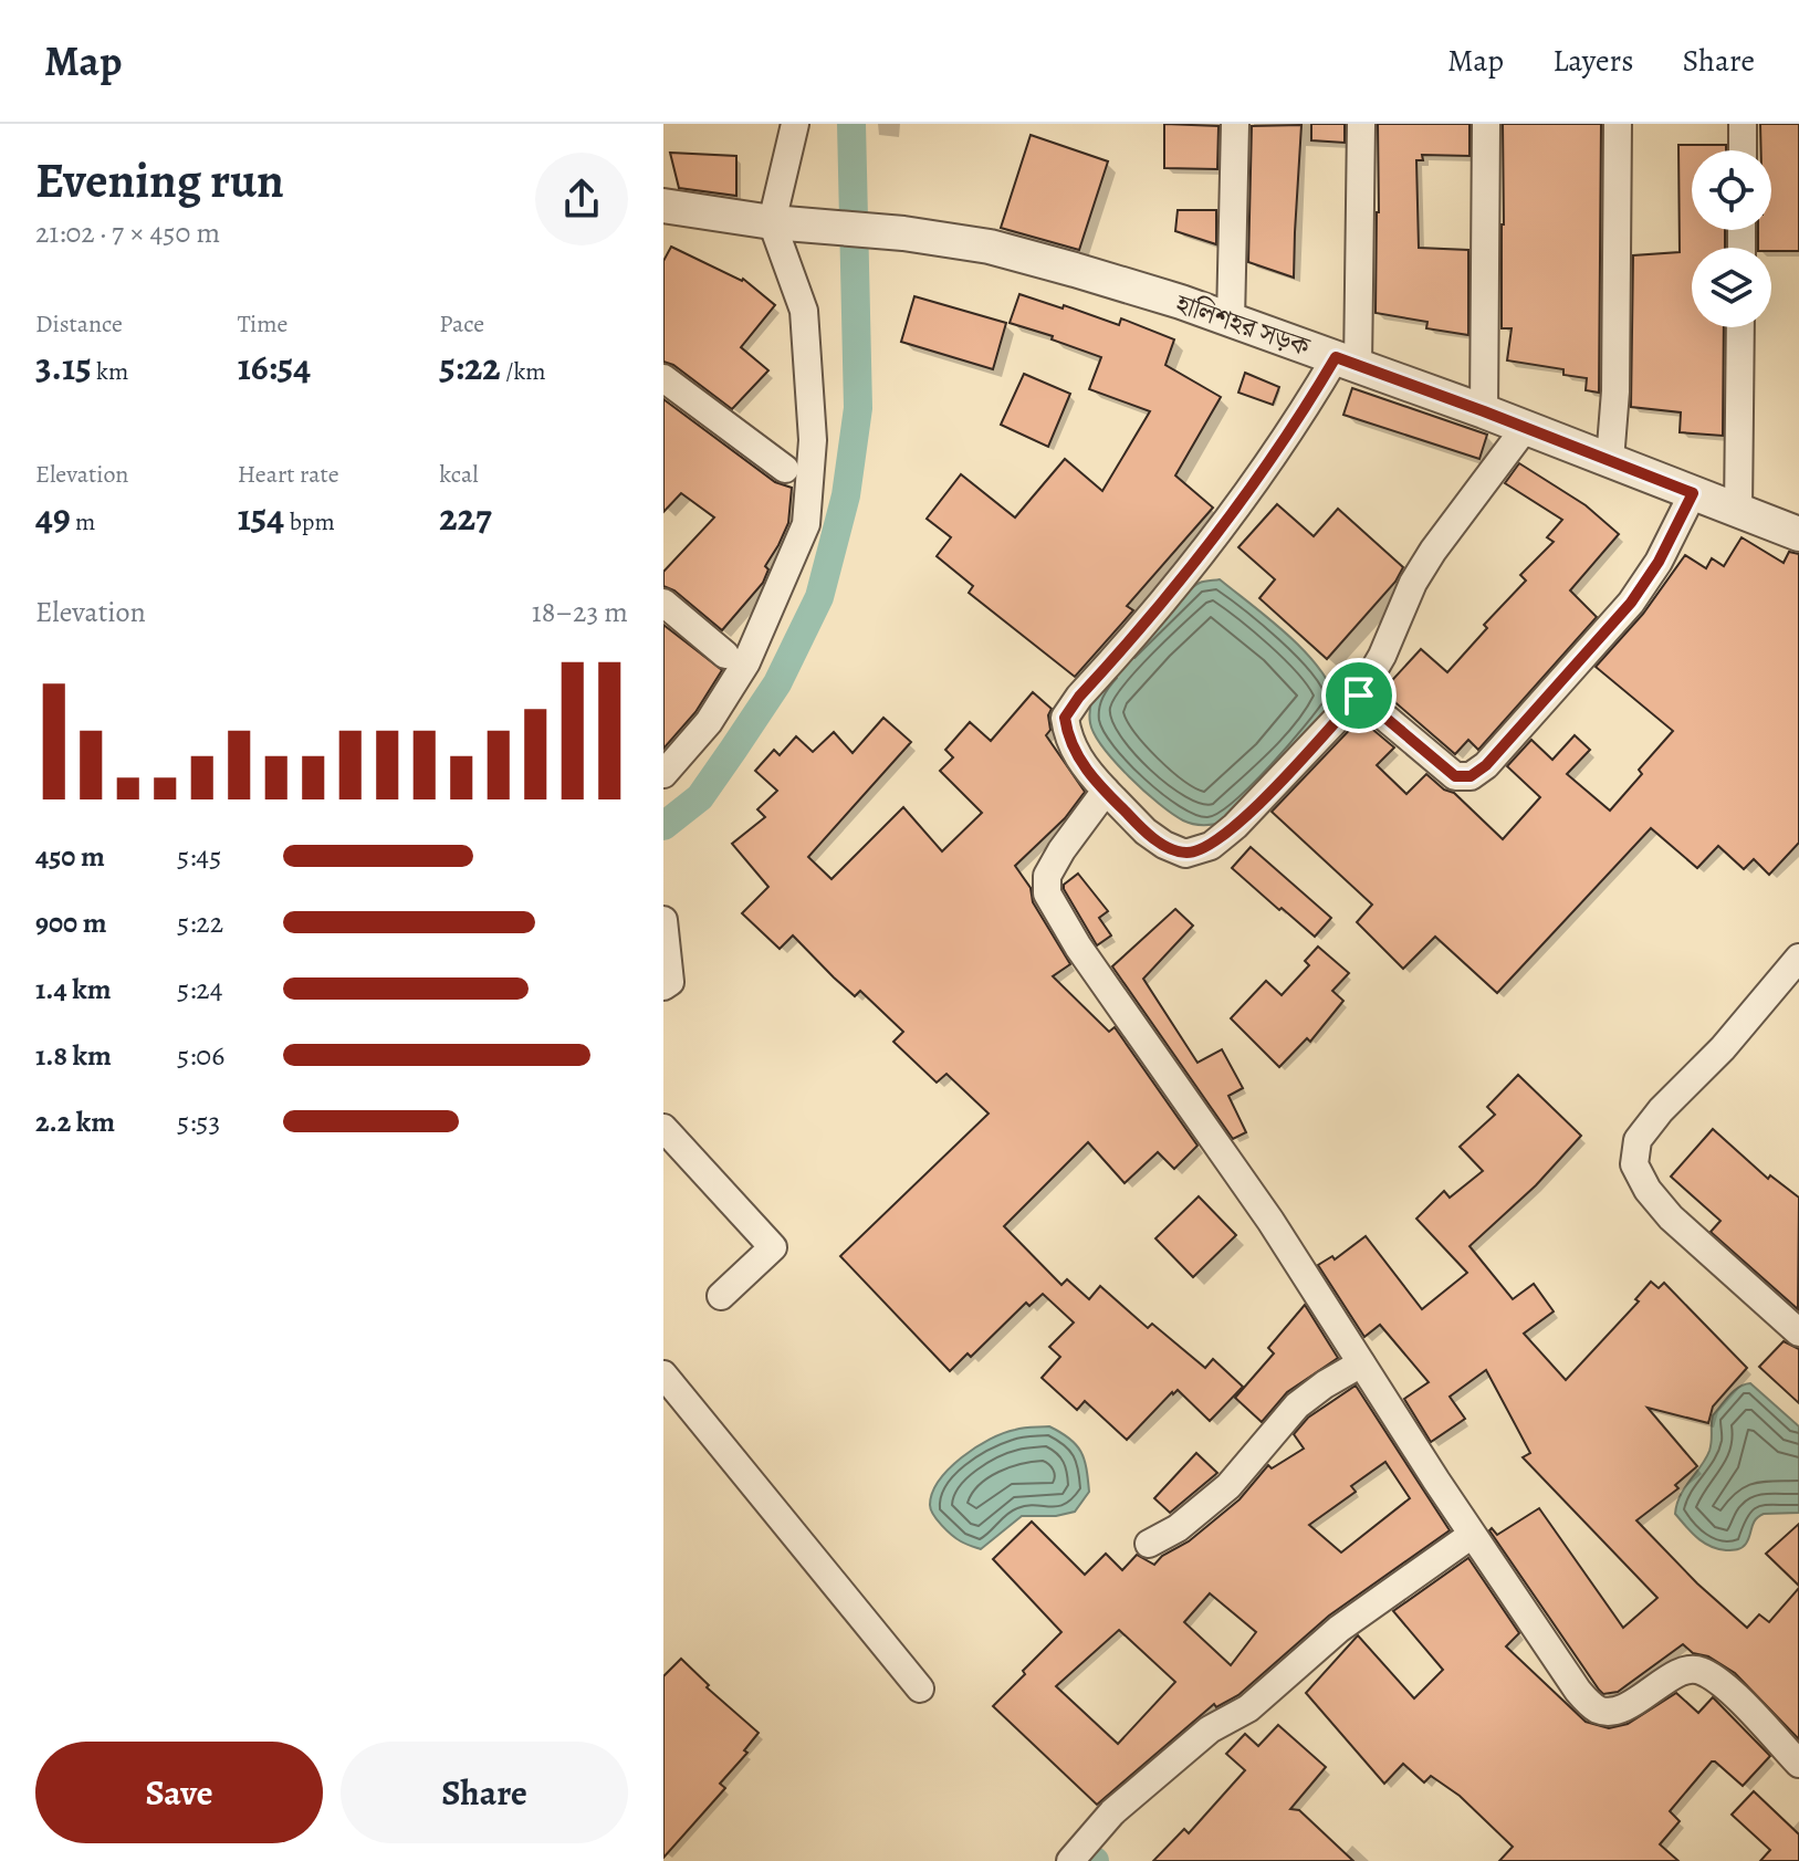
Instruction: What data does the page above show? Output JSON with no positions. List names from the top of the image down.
{
  "streets": {
    "street": ["হালিশহর সড়ক"]
  },
  "page": {
    "header": "Map",
    "nav": ["Map", "Layers", "Share"],
    "heading": ["Evening run", "21:02 · 7 × 450 m"],
    "stats": [
      ["Distance", "3.15 km"],
      ["Time", "16:54"],
      ["Pace", "5:22 /km"],
      ["Elevation", "49 m"],
      ["Heart rate", "154 bpm"],
      ["kcal", "227"]
    ],
    "chart": ["Elevation", "18–23 m"],
    "list": [
      {
        "name": "450 m",
        "note": "5:45"
      },
      {
        "name": "900 m",
        "note": "5:22"
      },
      {
        "name": "1.4 km",
        "note": "5:24"
      },
      {
        "name": "1.8 km",
        "note": "5:06"
      },
      {
        "name": "2.2 km",
        "note": "5:53"
      }
    ],
    "buttons": ["Save", "Share"]
  }
}
